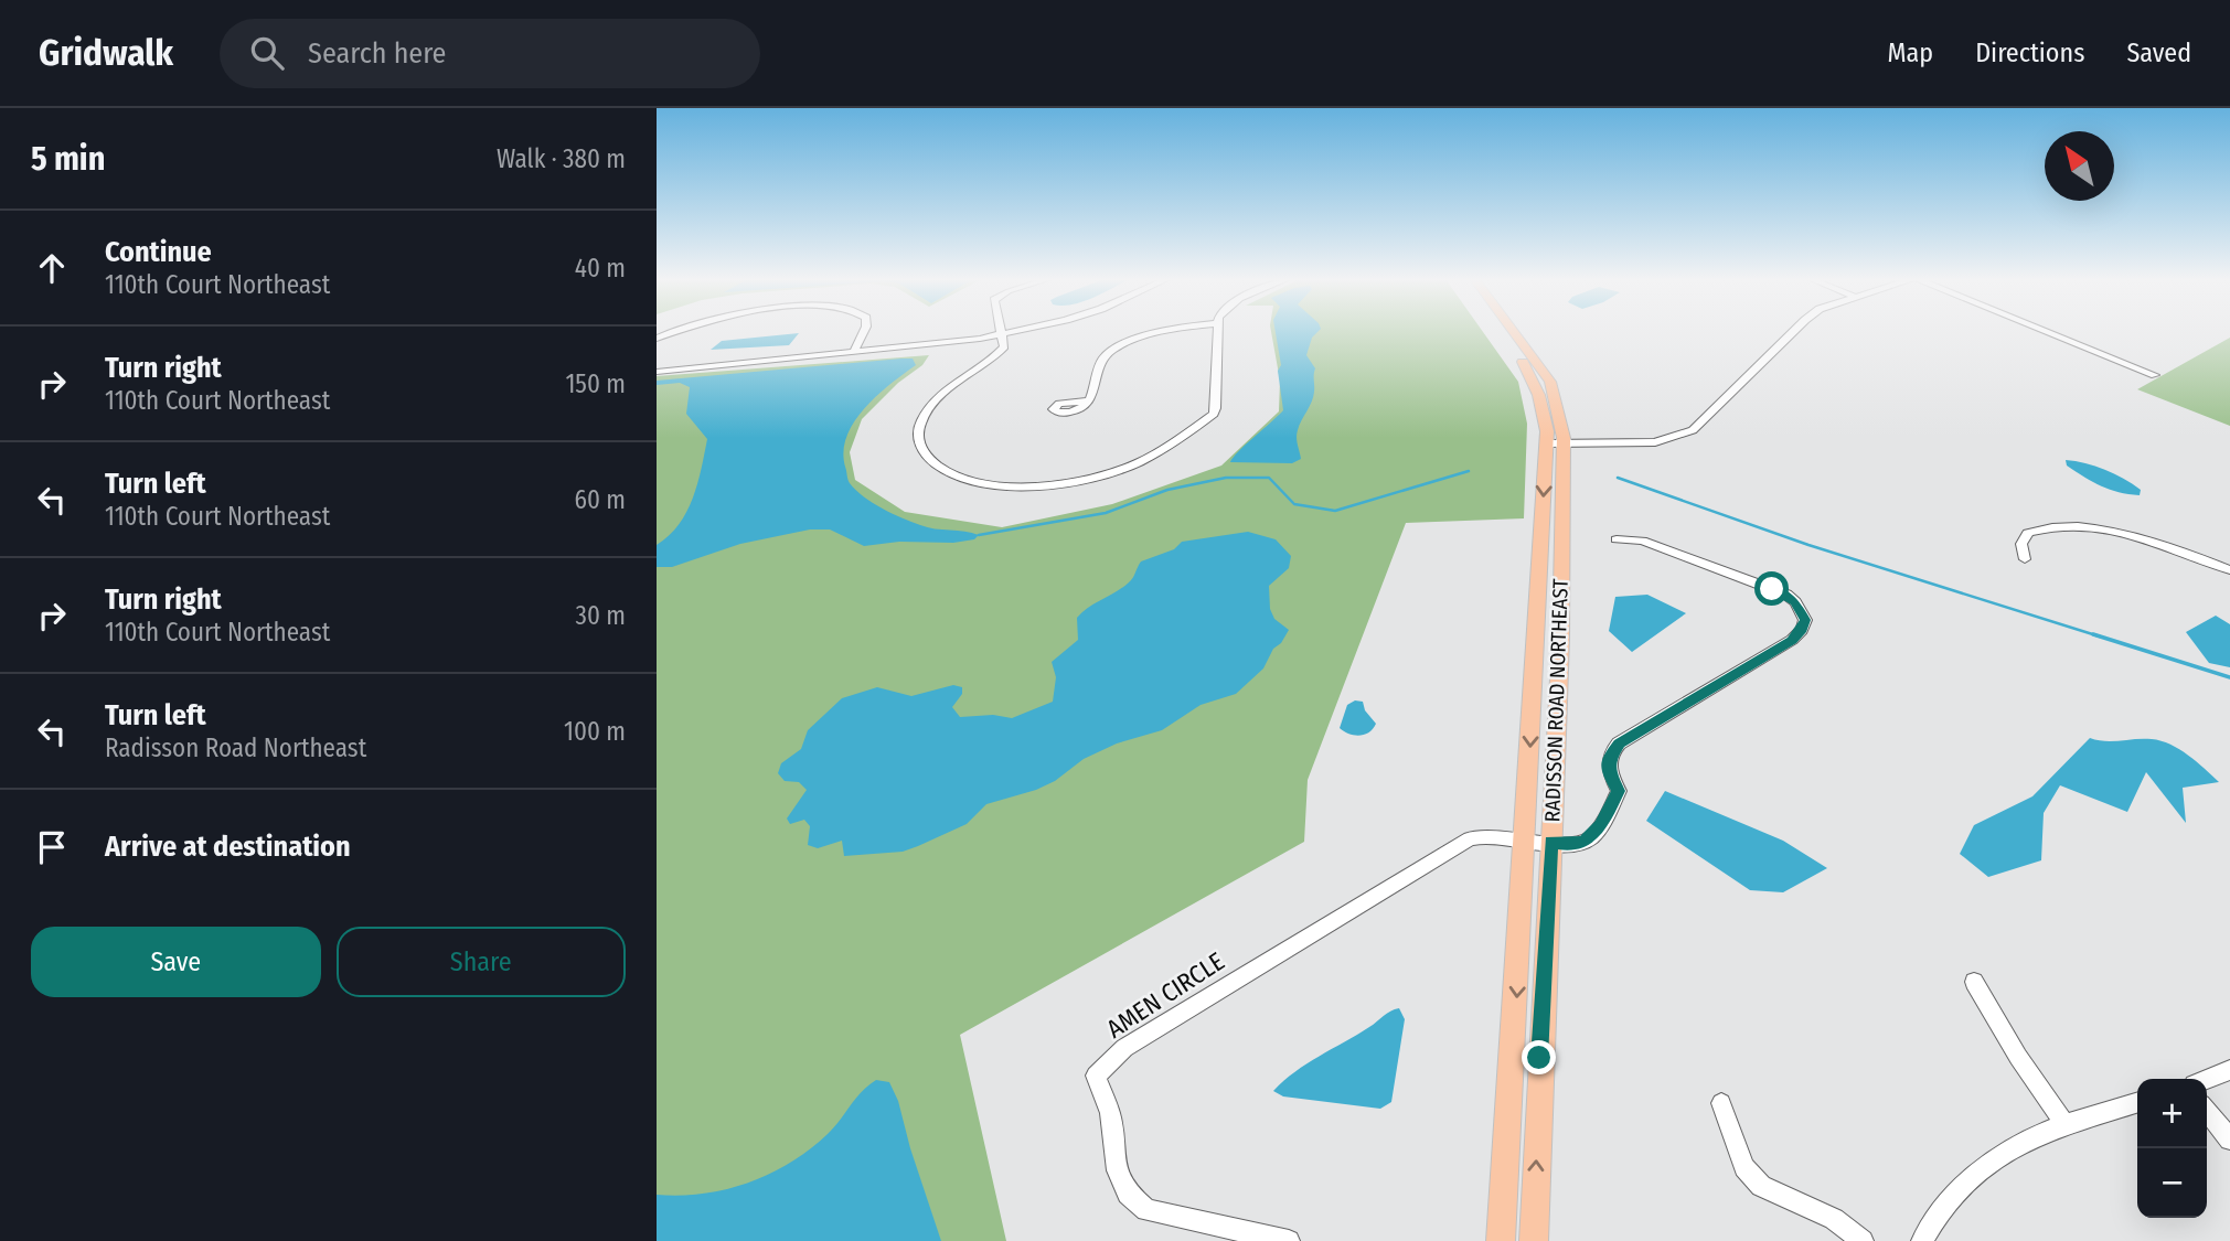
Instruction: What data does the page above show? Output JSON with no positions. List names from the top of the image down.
{
  "streets": {
    "main road": ["RADISSON ROAD NORTHEAST"],
    "street": ["AMEN CIRCLE"]
  },
  "crossings": [
    ["RADISSON ROAD NORTHEAST", "AMEN CIRCLE"]
  ],
  "north": "top left",
  "page": {
    "header": "Gridwalk",
    "search": "Search here",
    "nav": ["Map", "Directions", "Saved"],
    "heading": ["5 min", "Walk · 380 m"],
    "list": [
      ["Continue", "110th Court Northeast", "40 m"],
      ["Turn right", "110th Court Northeast", "150 m"],
      ["Turn left", "110th Court Northeast", "60 m"],
      ["Turn right", "110th Court Northeast", "30 m"],
      ["Turn left", "Radisson Road Northeast", "100 m"],
      "Arrive at destination"
    ],
    "buttons": ["Save", "Share"],
    "map_buttons": ["+", "−"]
  }
}
